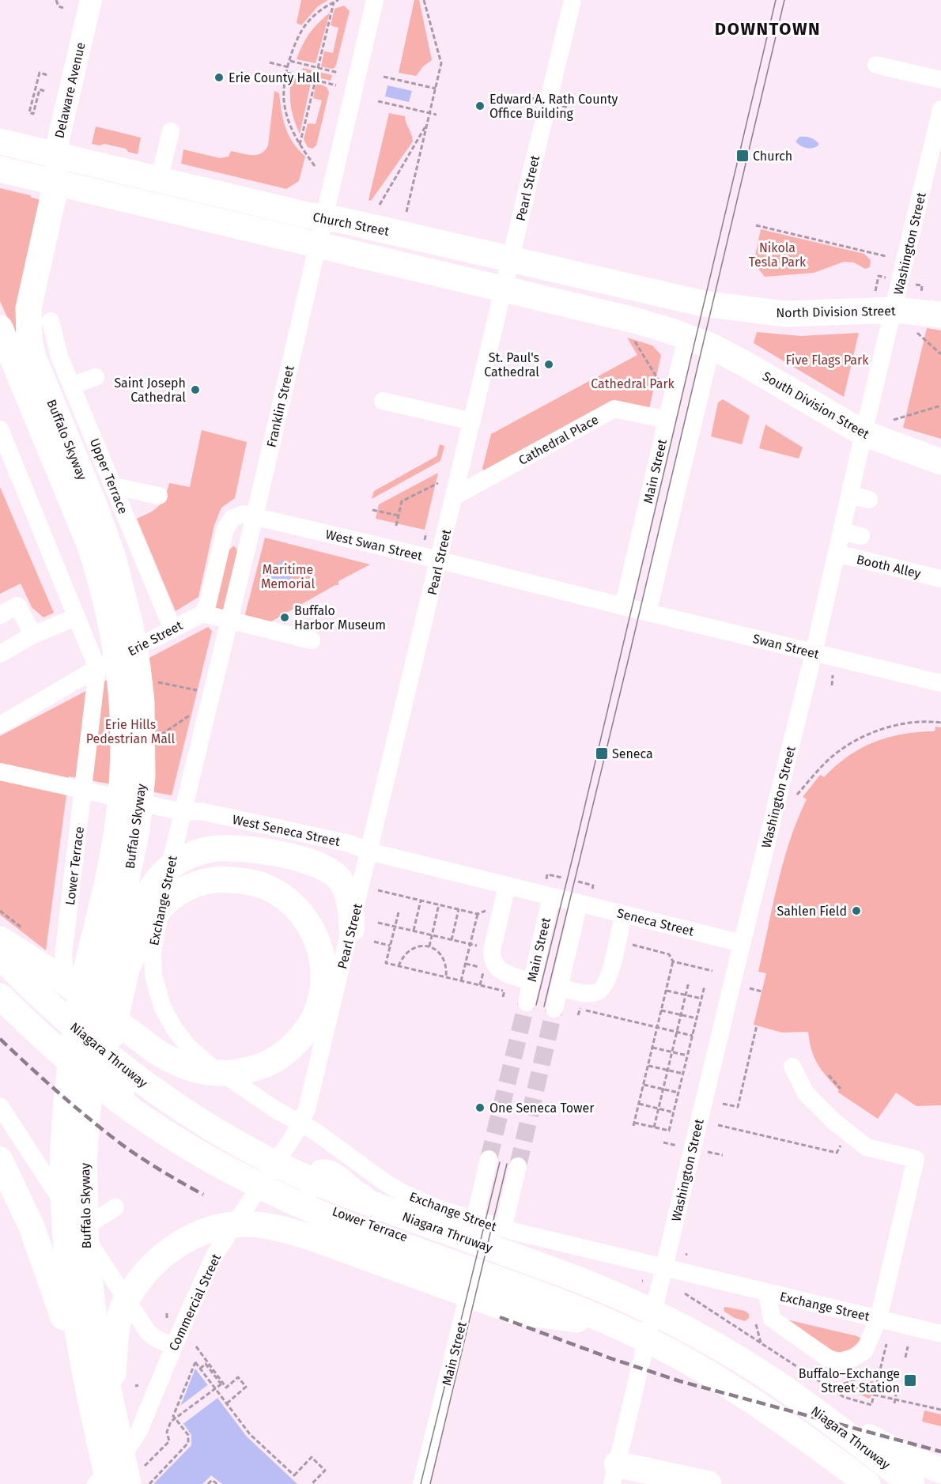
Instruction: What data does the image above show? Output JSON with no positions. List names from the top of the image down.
{
  "streets": {
    "highway": [
      "Church Street",
      "North Division Street",
      "South Division Street",
      "Buffalo Skyway",
      "Niagara Thruway"
    ],
    "main road": ["Delaware Avenue"],
    "street": [
      "Pearl Street",
      "Washington Street",
      "Franklin Street",
      "Cathedral Place",
      "Main Street",
      "Upper Terrace",
      "West Swan Street",
      "Booth Alley",
      "Erie Street",
      "Swan Street",
      "West Seneca Street",
      "Lower Terrace",
      "Exchange Street",
      "Seneca Street",
      "Commercial Street"
    ]
  },
  "crossings": [
    ["Delaware Avenue", "Church Street"],
    ["Delaware Avenue", "Buffalo Skyway"],
    ["Pearl Street", "Church Street"],
    ["Pearl Street", "Cathedral Place"],
    ["Pearl Street", "West Swan Street"],
    ["Pearl Street", "West Seneca Street"],
    ["Pearl Street", "Exchange Street"],
    ["Pearl Street", "Commercial Street"],
    ["Church Street", "North Division Street"],
    ["Church Street", "South Division Street"],
    ["Church Street", "Franklin Street"],
    ["Church Street", "Buffalo Skyway"],
    ["Church Street", "Main Street"],
    ["Washington Street", "North Division Street"],
    ["Washington Street", "South Division Street"],
    ["Washington Street", "Booth Alley"],
    ["Washington Street", "Swan Street"],
    ["Washington Street", "Exchange Street"],
    ["Washington Street", "Seneca Street"],
    ["South Division Street", "Main Street"],
    ["Franklin Street", "West Swan Street"],
    ["Franklin Street", "West Seneca Street"],
    ["Franklin Street", "Exchange Street"],
    ["Cathedral Place", "Main Street"],
    ["Main Street", "West Swan Street"],
    ["Main Street", "Swan Street"],
    ["Main Street", "West Seneca Street"],
    ["Main Street", "Exchange Street"],
    ["Upper Terrace", "Erie Street"],
    ["West Swan Street", "Swan Street"],
    ["Erie Street", "Lower Terrace"],
    ["West Seneca Street", "Lower Terrace"],
    ["West Seneca Street", "Exchange Street"],
    ["West Seneca Street", "Seneca Street"],
    ["Lower Terrace", "Commercial Street"],
    ["Exchange Street", "Commercial Street"]
  ],
  "districts": ["DOWNTOWN"],
  "parks": [
    "Nikola Tesla Park",
    "Five Flags Park",
    "Cathedral Park",
    "Maritime Memorial",
    "Erie Hills Pedestrian Mall"
  ],
  "places": {
    "other": [
      "Erie County Hall",
      "Edward A. Rath County Office Building",
      "St. Paul's Cathedral",
      "Saint Joseph Cathedral",
      "Buffalo Harbor Museum",
      "Sahlen Field",
      "One Seneca Tower"
    ],
    "transit": ["Church", "Seneca", "Buffalo–Exchange Street Station"]
  }
}
